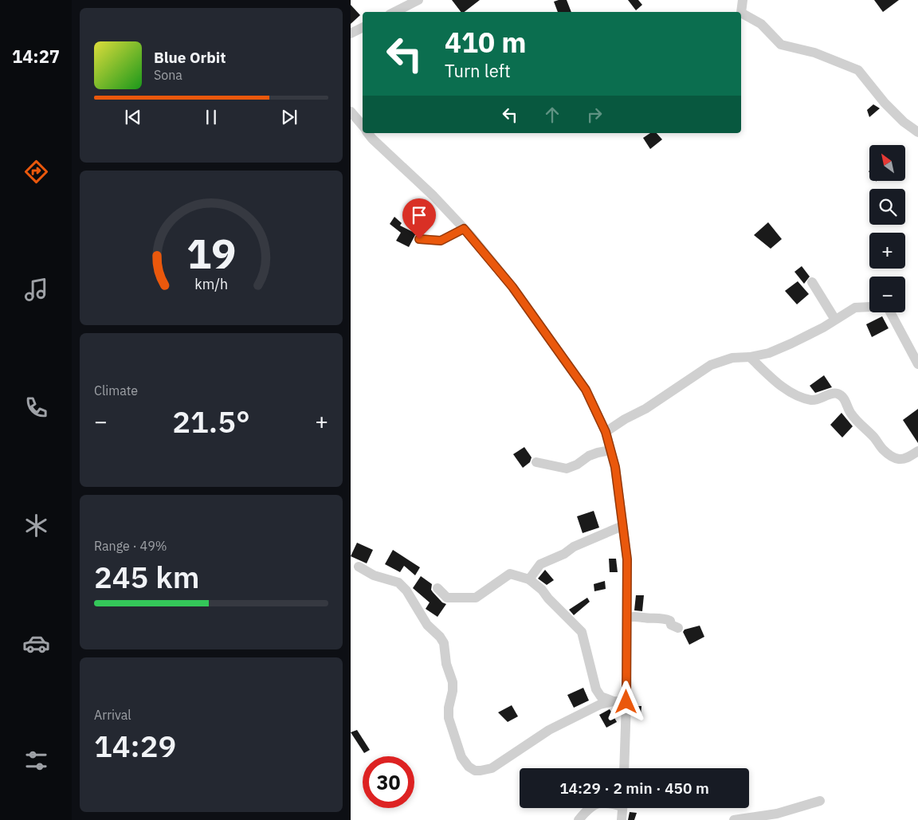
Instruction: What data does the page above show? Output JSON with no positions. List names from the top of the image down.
{
  "north": "top left",
  "page": {
    "tabs": "14:27",
    "turn": ["410 m", "Turn left"],
    "song": ["Blue Orbit", "Sona"],
    "map_buttons": ["+", "−"],
    "tile": [
      "Climate",
      ["Range · 49%", "245 km"],
      ["Arrival", "14:29"]
    ],
    "heat": ["−", "21.5°", "+"],
    "limit": "30",
    "trip": "14:29 · 2 min · 450 m",
    "gauge": ["19", "km/h"]
  }
}
